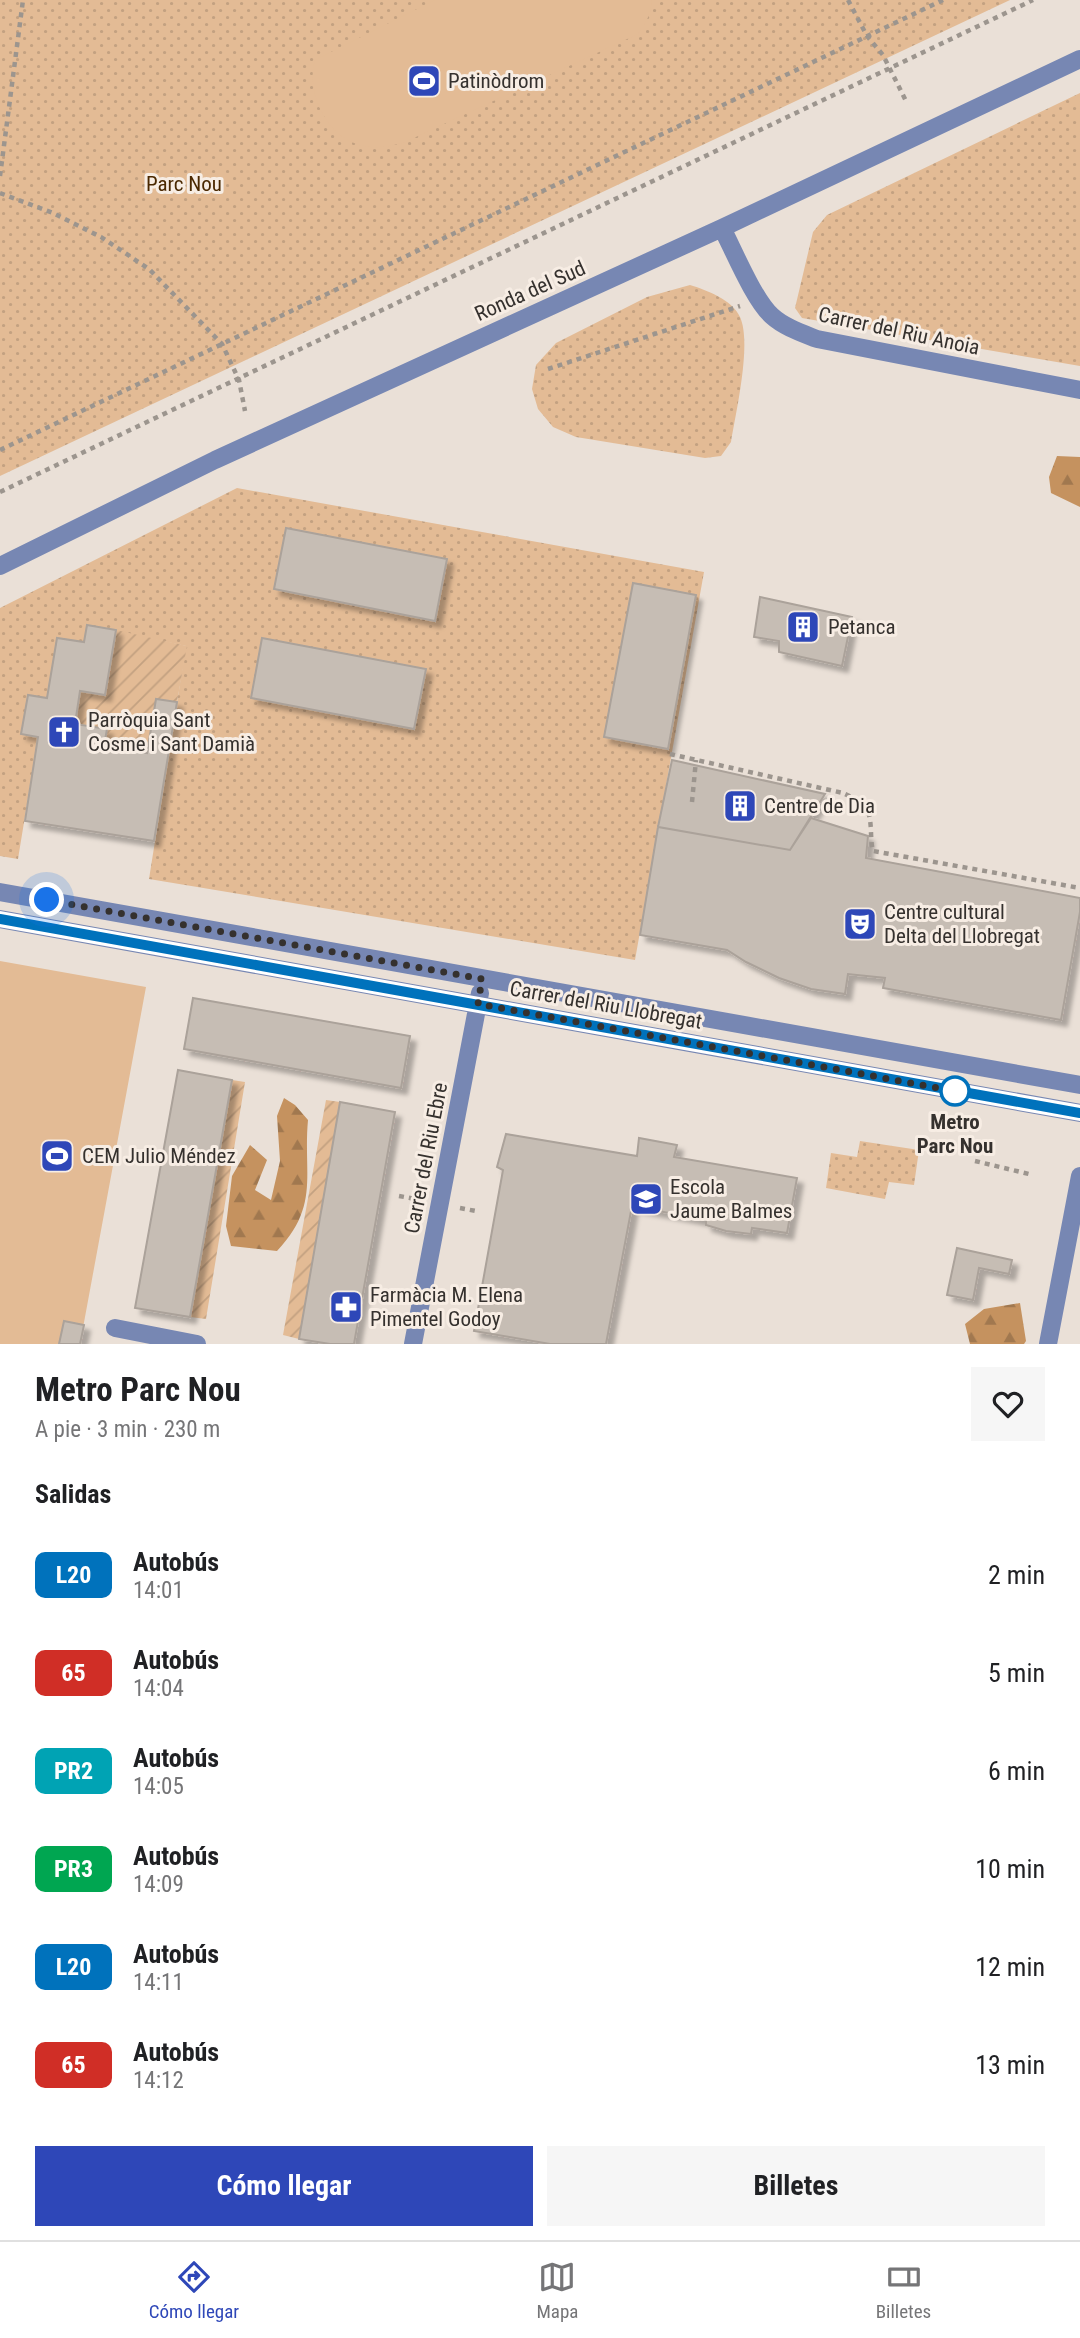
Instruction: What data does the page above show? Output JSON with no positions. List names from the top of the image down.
{
  "streets": {
    "street": [
      "Ronda del Sud",
      "Carrer del Riu Anoia",
      "Carrer del Riu Llobregat",
      "Carrer del Riu Ebre"
    ]
  },
  "crossings": [
    ["Ronda del Sud", "Carrer del Riu Anoia"],
    ["Carrer del Riu Llobregat", "Carrer del Riu Ebre"]
  ],
  "parks": ["Parc Nou"],
  "places": {
    "sports": ["Patinòdrom", "CEM Julio Méndez"],
    "building": ["Petanca", "Centre de Dia"],
    "church": ["Parròquia Sant Cosme i Sant Damià"],
    "theatre": ["Centre cultural Delta del Llobregat"],
    "other": ["Metro Parc Nou"],
    "school or university": ["Escola Jaume Balmes"],
    "pharmacy": ["Farmàcia M. Elena Pimentel Godoy"]
  },
  "lines": ["bus line L20"],
  "page": {
    "heading": [
      ["Metro Parc Nou", "A pie · 3 min · 230 m"],
      "Salidas"
    ],
    "list": [
      {
        "mark": "L20",
        "name": "Autobús",
        "note": "14:01",
        "value": "2 min"
      },
      {
        "mark": "65",
        "name": "Autobús",
        "note": "14:04",
        "value": "5 min"
      },
      {
        "mark": "PR2",
        "name": "Autobús",
        "note": "14:05",
        "value": "6 min"
      },
      {
        "mark": "PR3",
        "name": "Autobús",
        "note": "14:09",
        "value": "10 min"
      },
      {
        "mark": "L20",
        "name": "Autobús",
        "note": "14:11",
        "value": "12 min"
      },
      {
        "mark": "65",
        "name": "Autobús",
        "note": "14:12",
        "value": "13 min"
      }
    ],
    "buttons": ["Cómo llegar", "Billetes"],
    "tabs": ["Cómo llegar", "Mapa", "Billetes"]
  }
}
